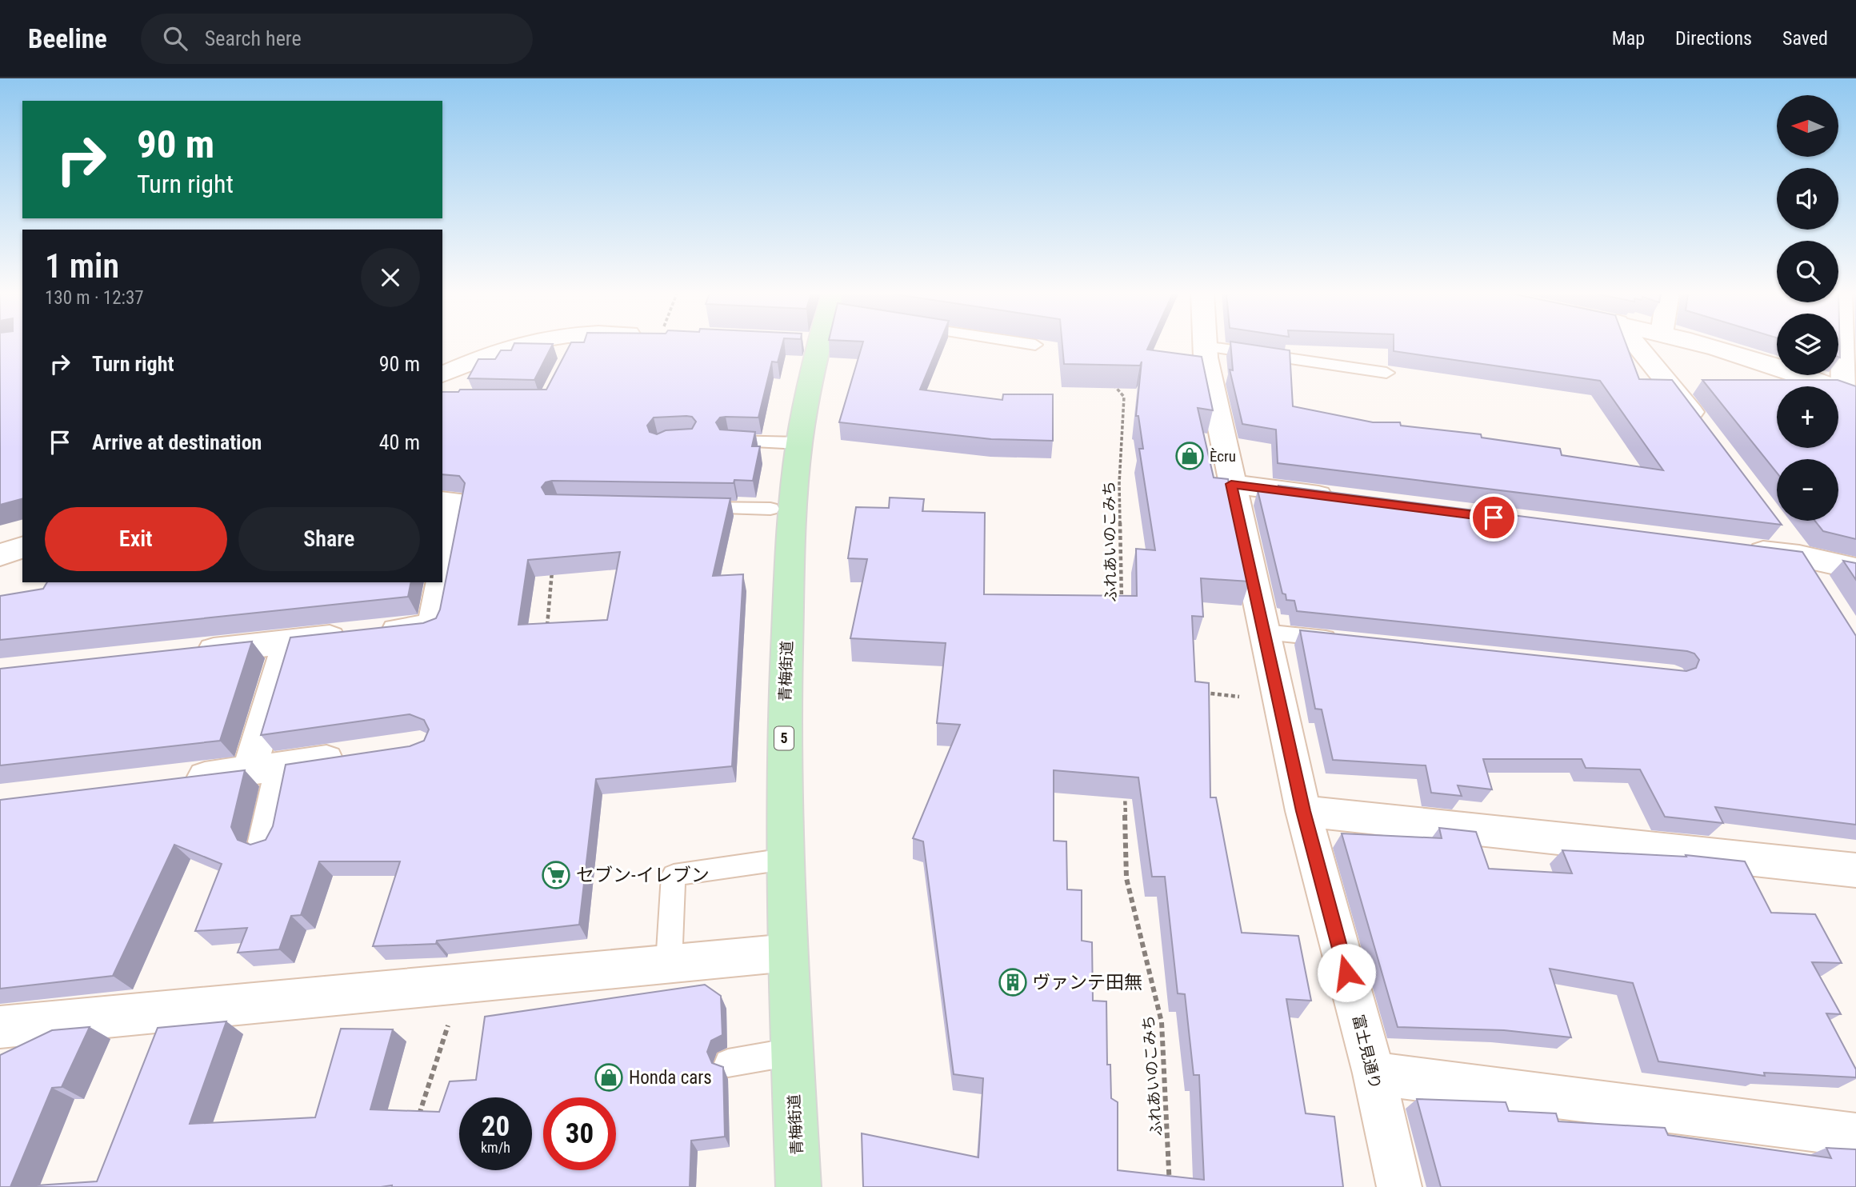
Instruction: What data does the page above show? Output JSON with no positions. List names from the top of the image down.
{
  "streets": {
    "main road": ["青梅街道", "5"],
    "street": ["富士見通り"],
    "path": ["ふれあいのこみち"]
  },
  "places": {
    "shop": ["Ècru", "Honda cars"],
    "supermarket": ["セブン-イレブン"],
    "building": ["ヴァンテ田無"]
  },
  "north": "left",
  "page": {
    "header": "Beeline",
    "search": "Search here",
    "nav": ["Map", "Directions", "Saved"],
    "map_buttons": ["+", "−"],
    "turn": ["90 m", "Turn right"],
    "heading": ["1 min", "130 m · 12:37"],
    "list": [
      {
        "name": "Turn right",
        "value": "90 m"
      },
      {
        "name": "Arrive at destination",
        "value": "40 m"
      }
    ],
    "buttons": ["Exit", "Share"],
    "speed": "20 km/h",
    "limit": "30"
  }
}
